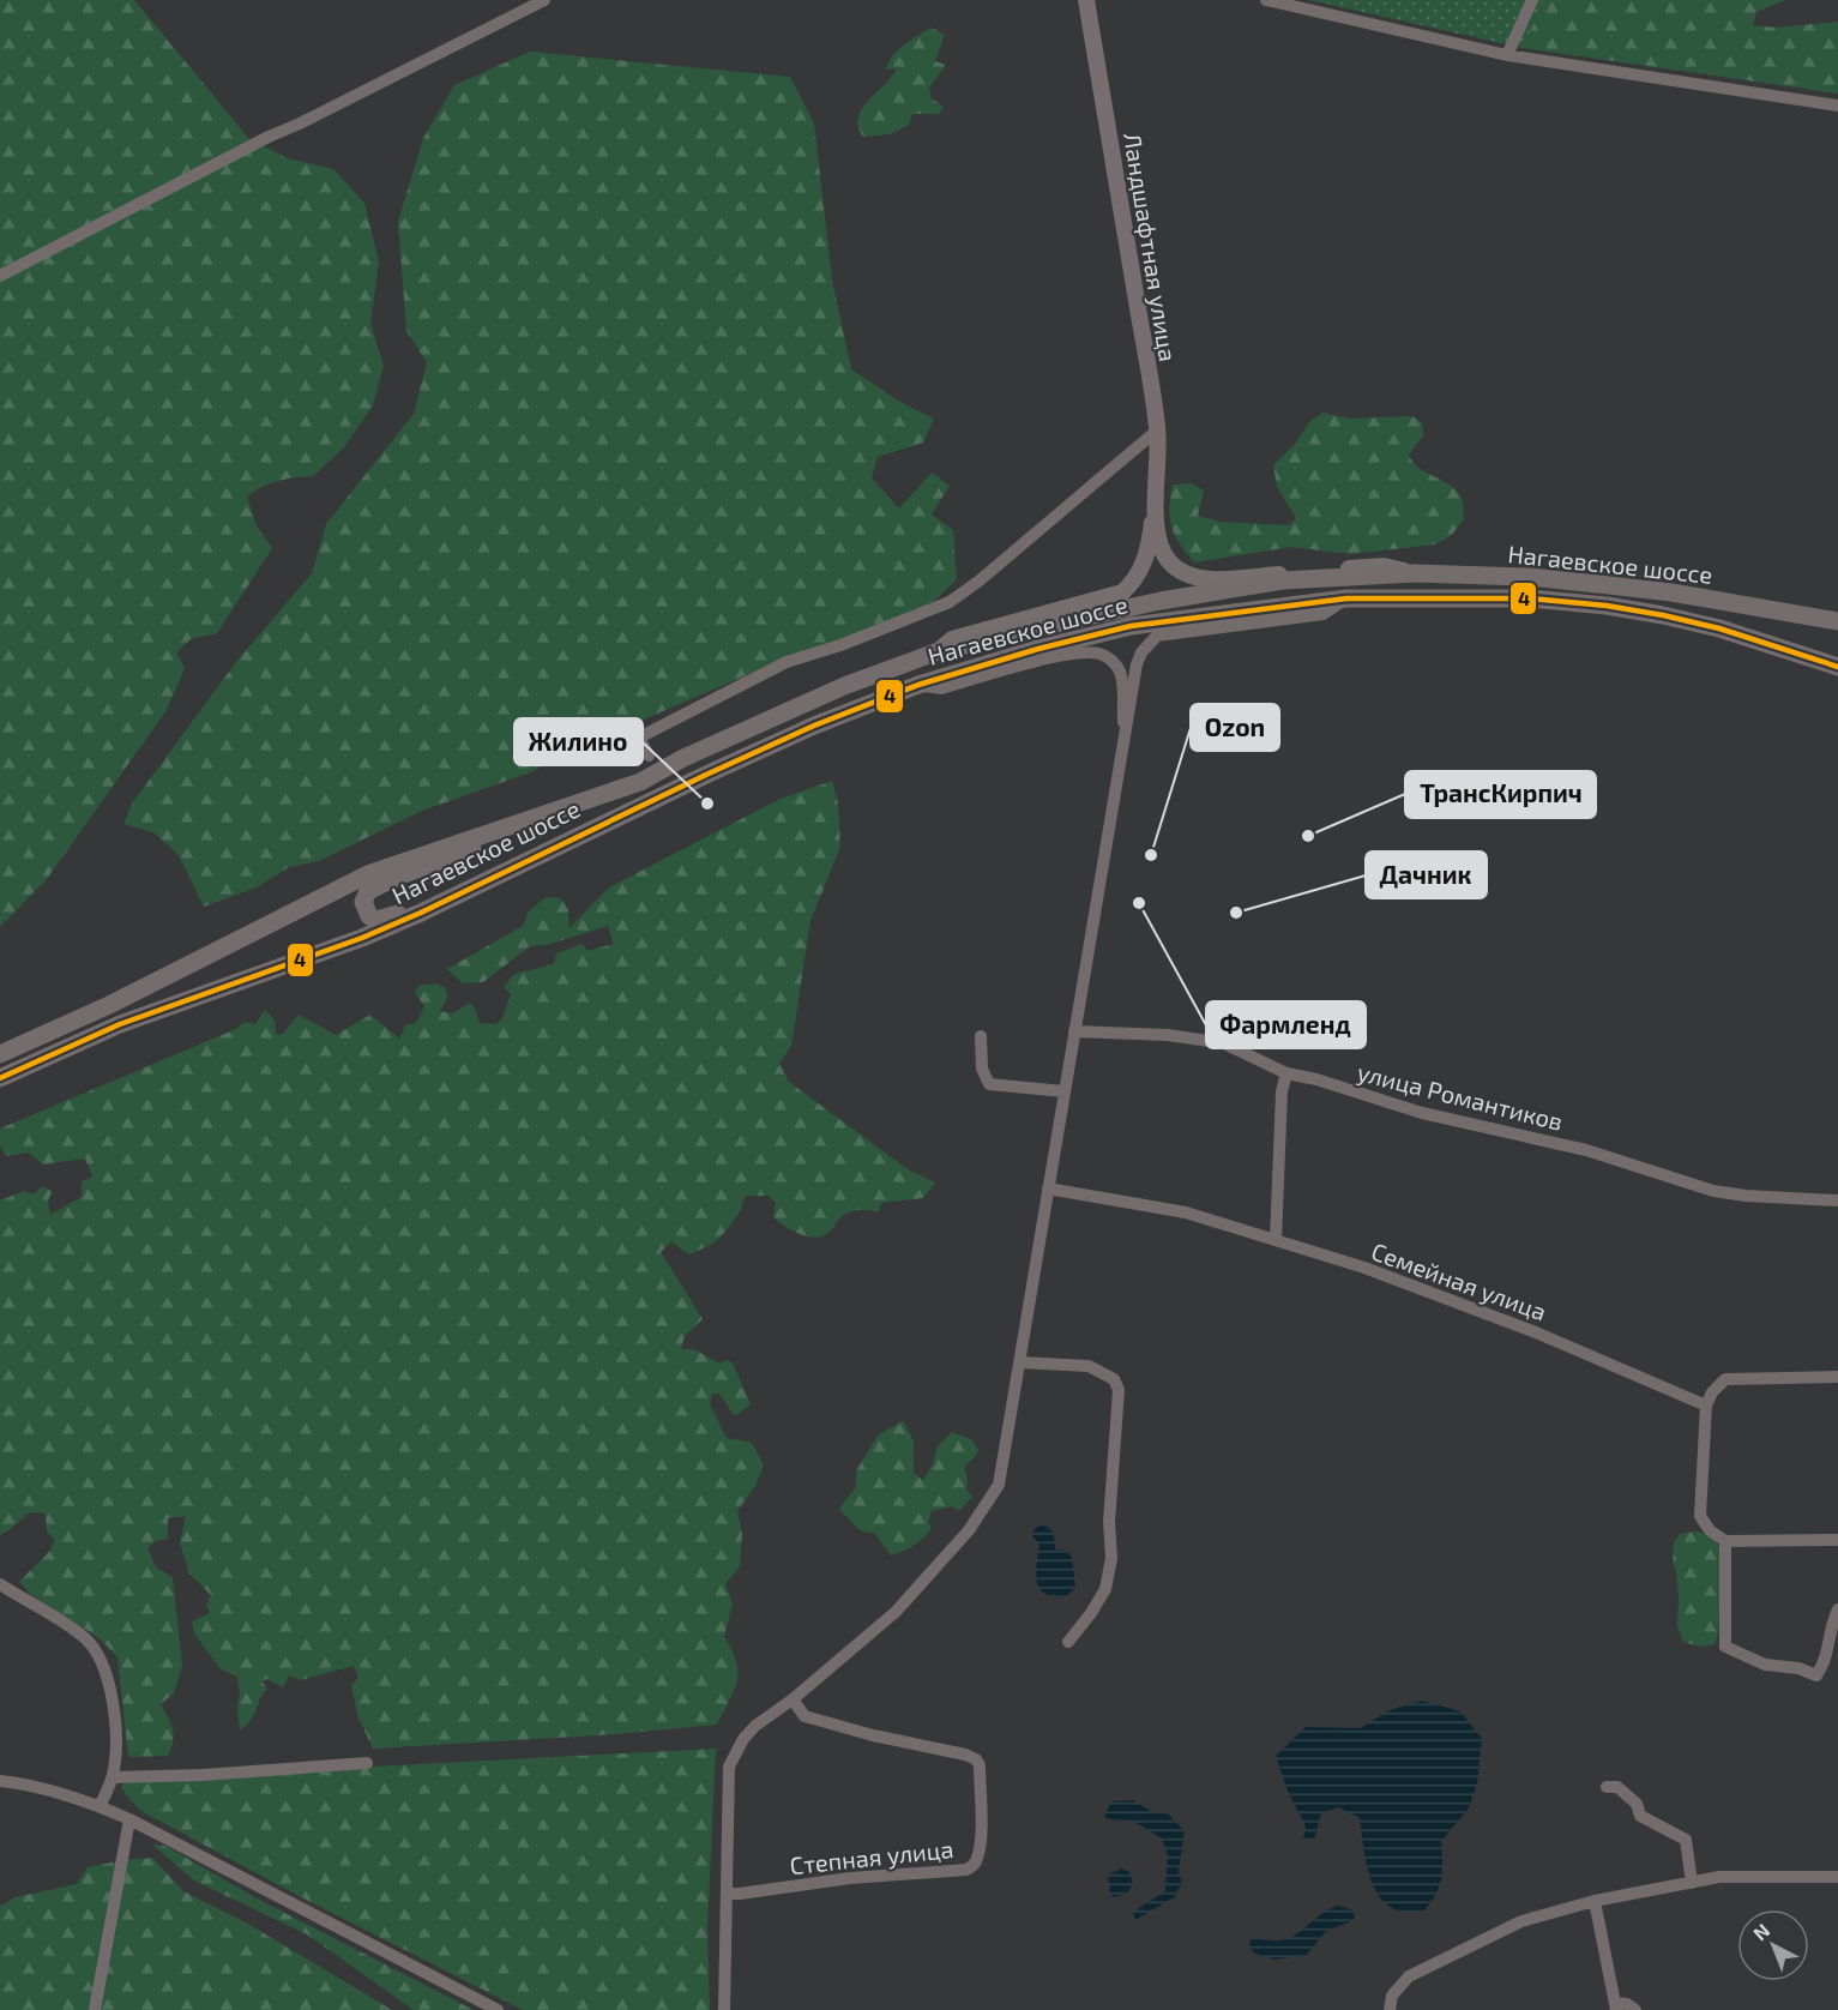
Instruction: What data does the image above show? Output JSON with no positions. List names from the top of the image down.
{
  "streets": {
    "main road": ["Нагаевское шоссе"],
    "street": [
      "Ландшафтная улица",
      "улица Романтиков",
      "Семейная улица",
      "Степная улица"
    ]
  },
  "places": [
    "Жилино",
    "ТрансКирпич",
    "Ozon",
    "Фармленд",
    "Дачник"
  ],
  "lines": ["transit line 4"],
  "north": "top left"
}
